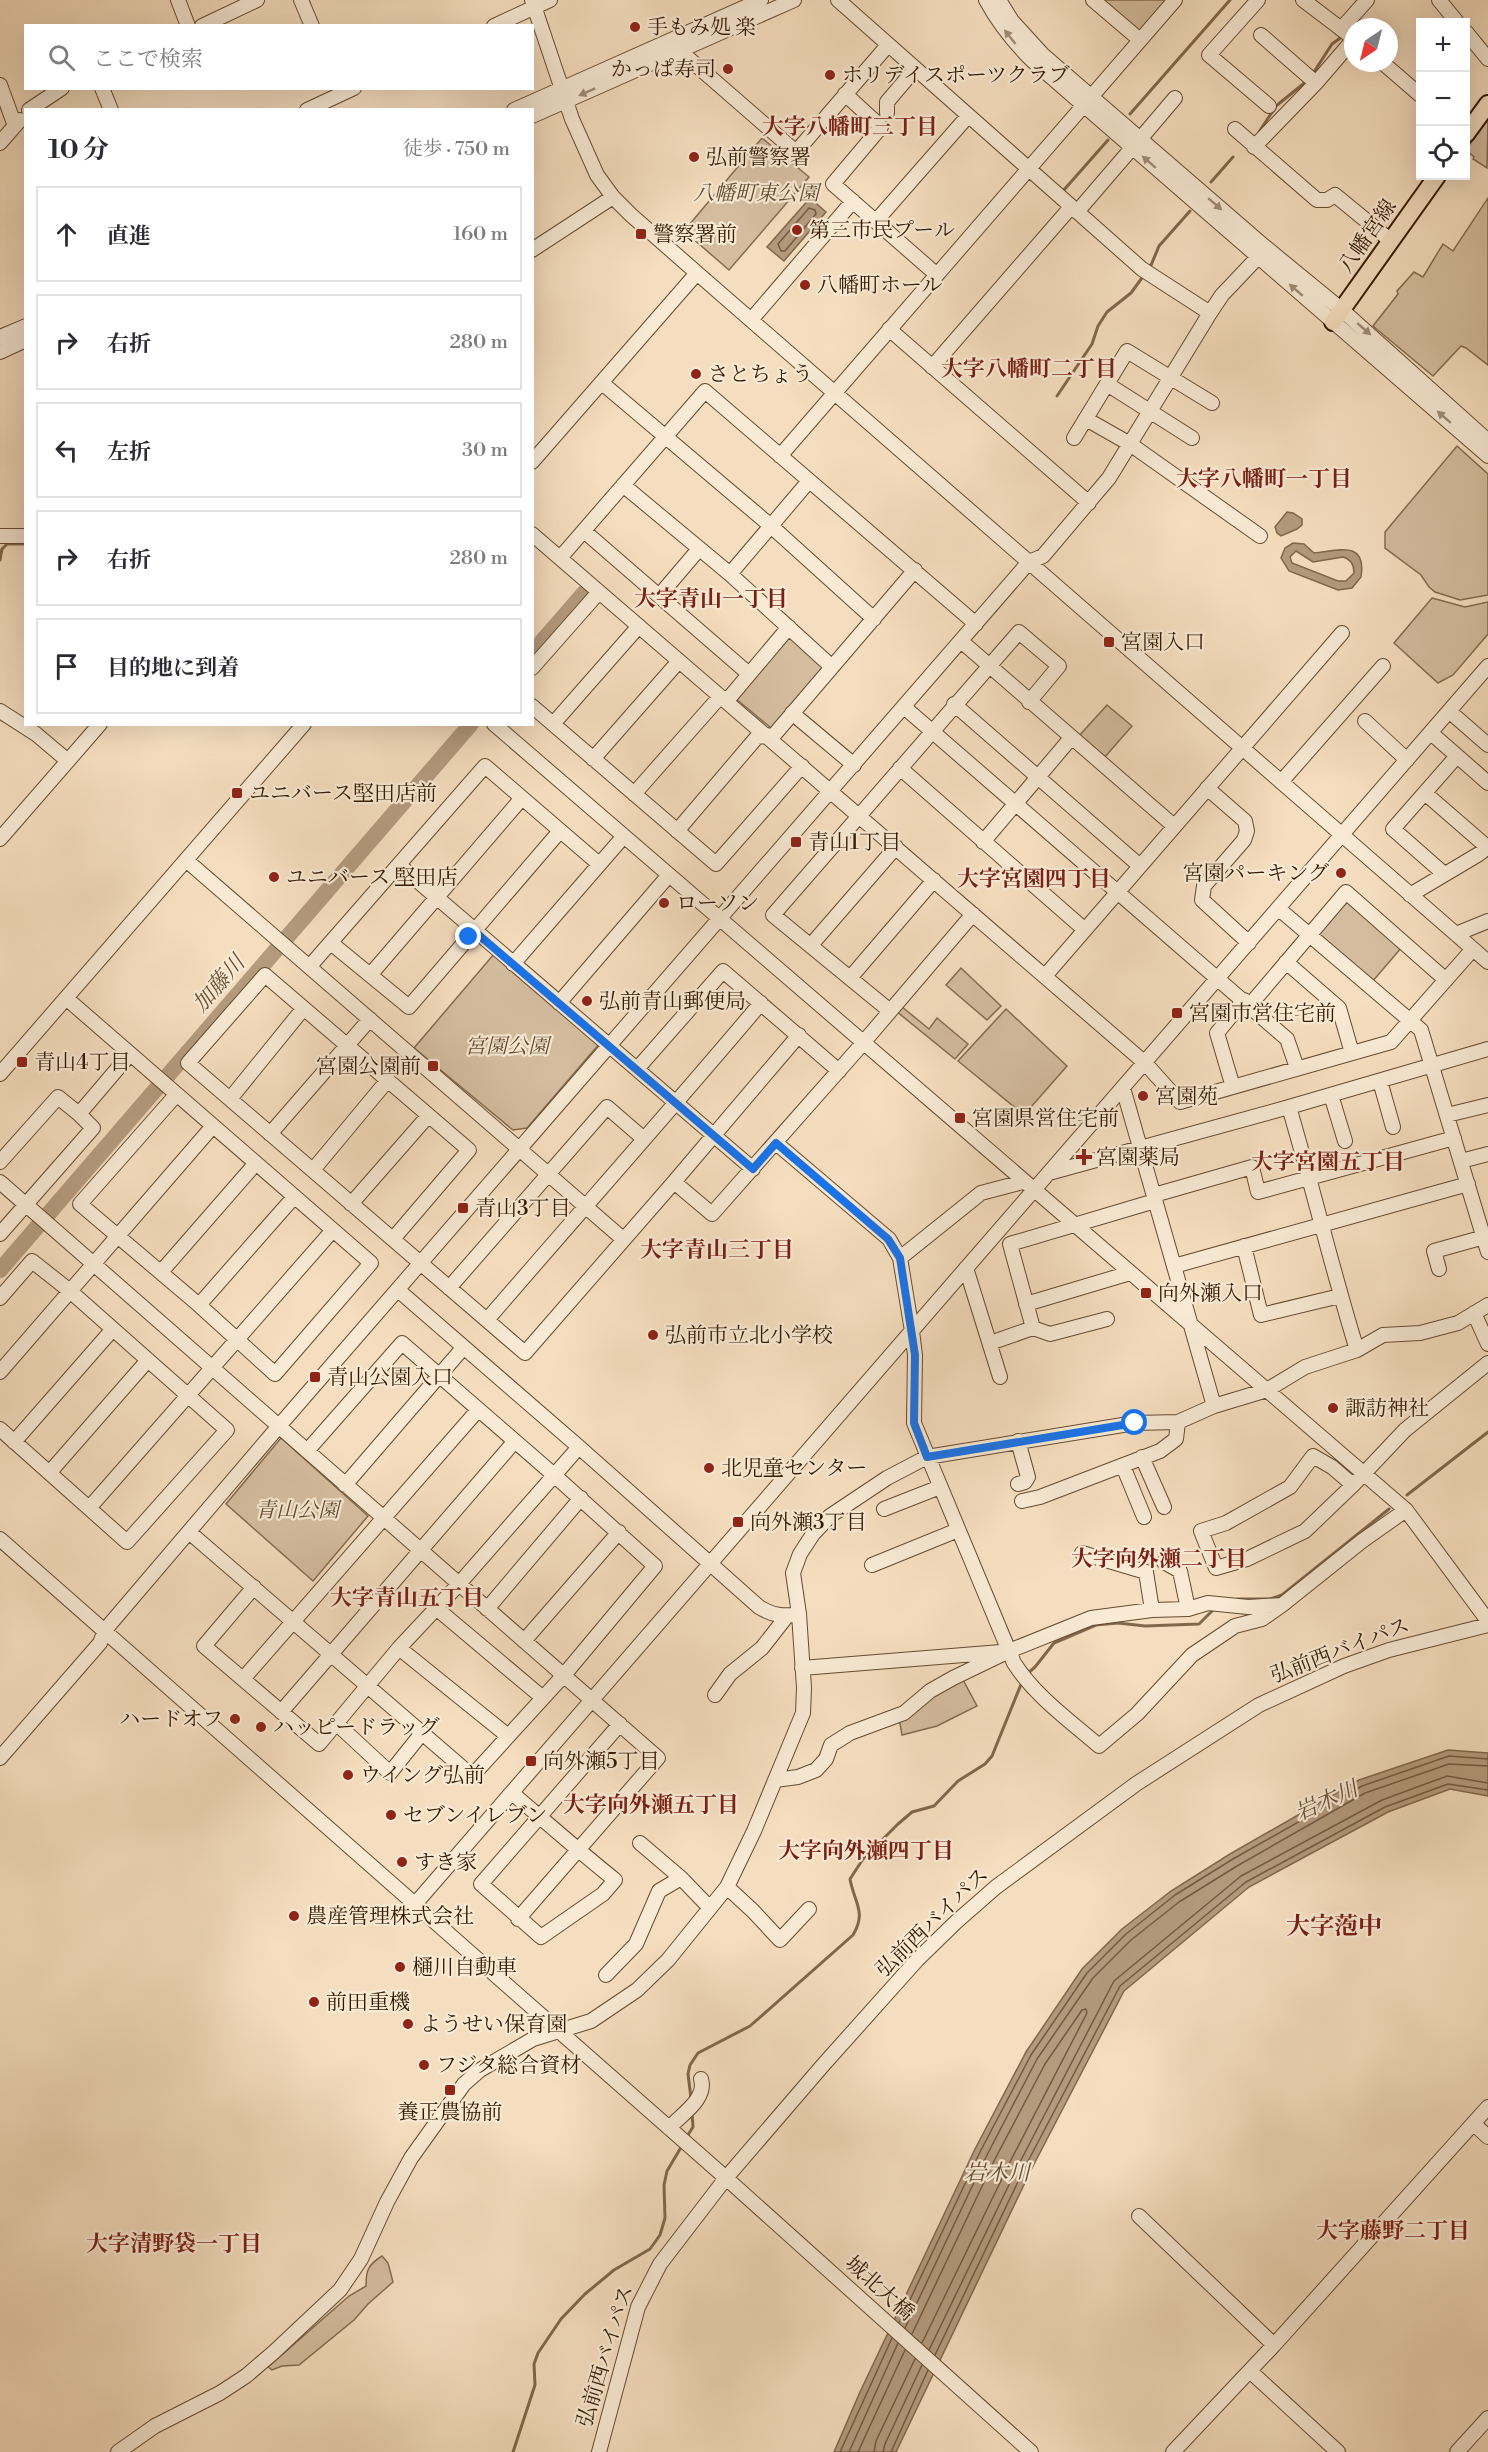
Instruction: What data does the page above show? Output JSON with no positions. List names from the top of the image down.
{
  "streets": {
    "main road": ["八幡宮線"],
    "street": ["弘前西バイパス", "城北大橋"]
  },
  "crossings": [
    ["弘前西バイパス", "城北大橋"]
  ],
  "districts": [
    "大字八幡町三丁目",
    "大字八幡町二丁目",
    "大字八幡町一丁目",
    "大字青山一丁目",
    "大字宮園四丁目",
    "大字宮園五丁目",
    "大字青山三丁目",
    "大字向外瀬二丁目",
    "大字青山五丁目",
    "大字向外瀬五丁目",
    "大字向外瀬四丁目",
    "大字萢中",
    "大字藤野二丁目",
    "大字清野袋一丁目"
  ],
  "water": ["加藤川", "岩木川"],
  "parks": ["八幡町東公園", "宮園公園", "青山公園"],
  "places": {
    "other": [
      "手もみ処 楽",
      "かっぱ寿司",
      "ホリデイスポーツクラブ",
      "弘前警察署",
      "第三市民プール",
      "八幡町ホール",
      "さとちょう",
      "宮園パーキング",
      "ユニバース 堅田店",
      "ローソン",
      "弘前青山郵便局",
      "宮園苑",
      "弘前市立北小学校",
      "諏訪神社",
      "北児童センター",
      "ハードオフ",
      "ハッピードラッグ",
      "ウイング弘前",
      "セブンイレブン",
      "すき家",
      "農産管理株式会社",
      "樋川自動車",
      "前田重機",
      "ようせい保育園",
      "フジタ総合資材"
    ],
    "transit": [
      "警察署前",
      "宮園入口",
      "ユニバース堅田店前",
      "青山1丁目",
      "宮園市営住宅前",
      "青山4丁目",
      "宮園公園前",
      "宮園県営住宅前",
      "青山3丁目",
      "向外瀬入口",
      "青山公園入口",
      "向外瀬3丁目",
      "向外瀬5丁目",
      "養正農協前"
    ],
    "health": ["宮園薬局"]
  },
  "north": "bottom left",
  "page": {
    "map_buttons": ["+", "−"],
    "search": "ここで検索",
    "heading": ["10 分", "徒歩 · 750 m"],
    "list": [
      ["直進", "160 m"],
      ["右折", "280 m"],
      ["左折", "30 m"],
      ["右折", "280 m"],
      "目的地に到着"
    ]
  }
}
